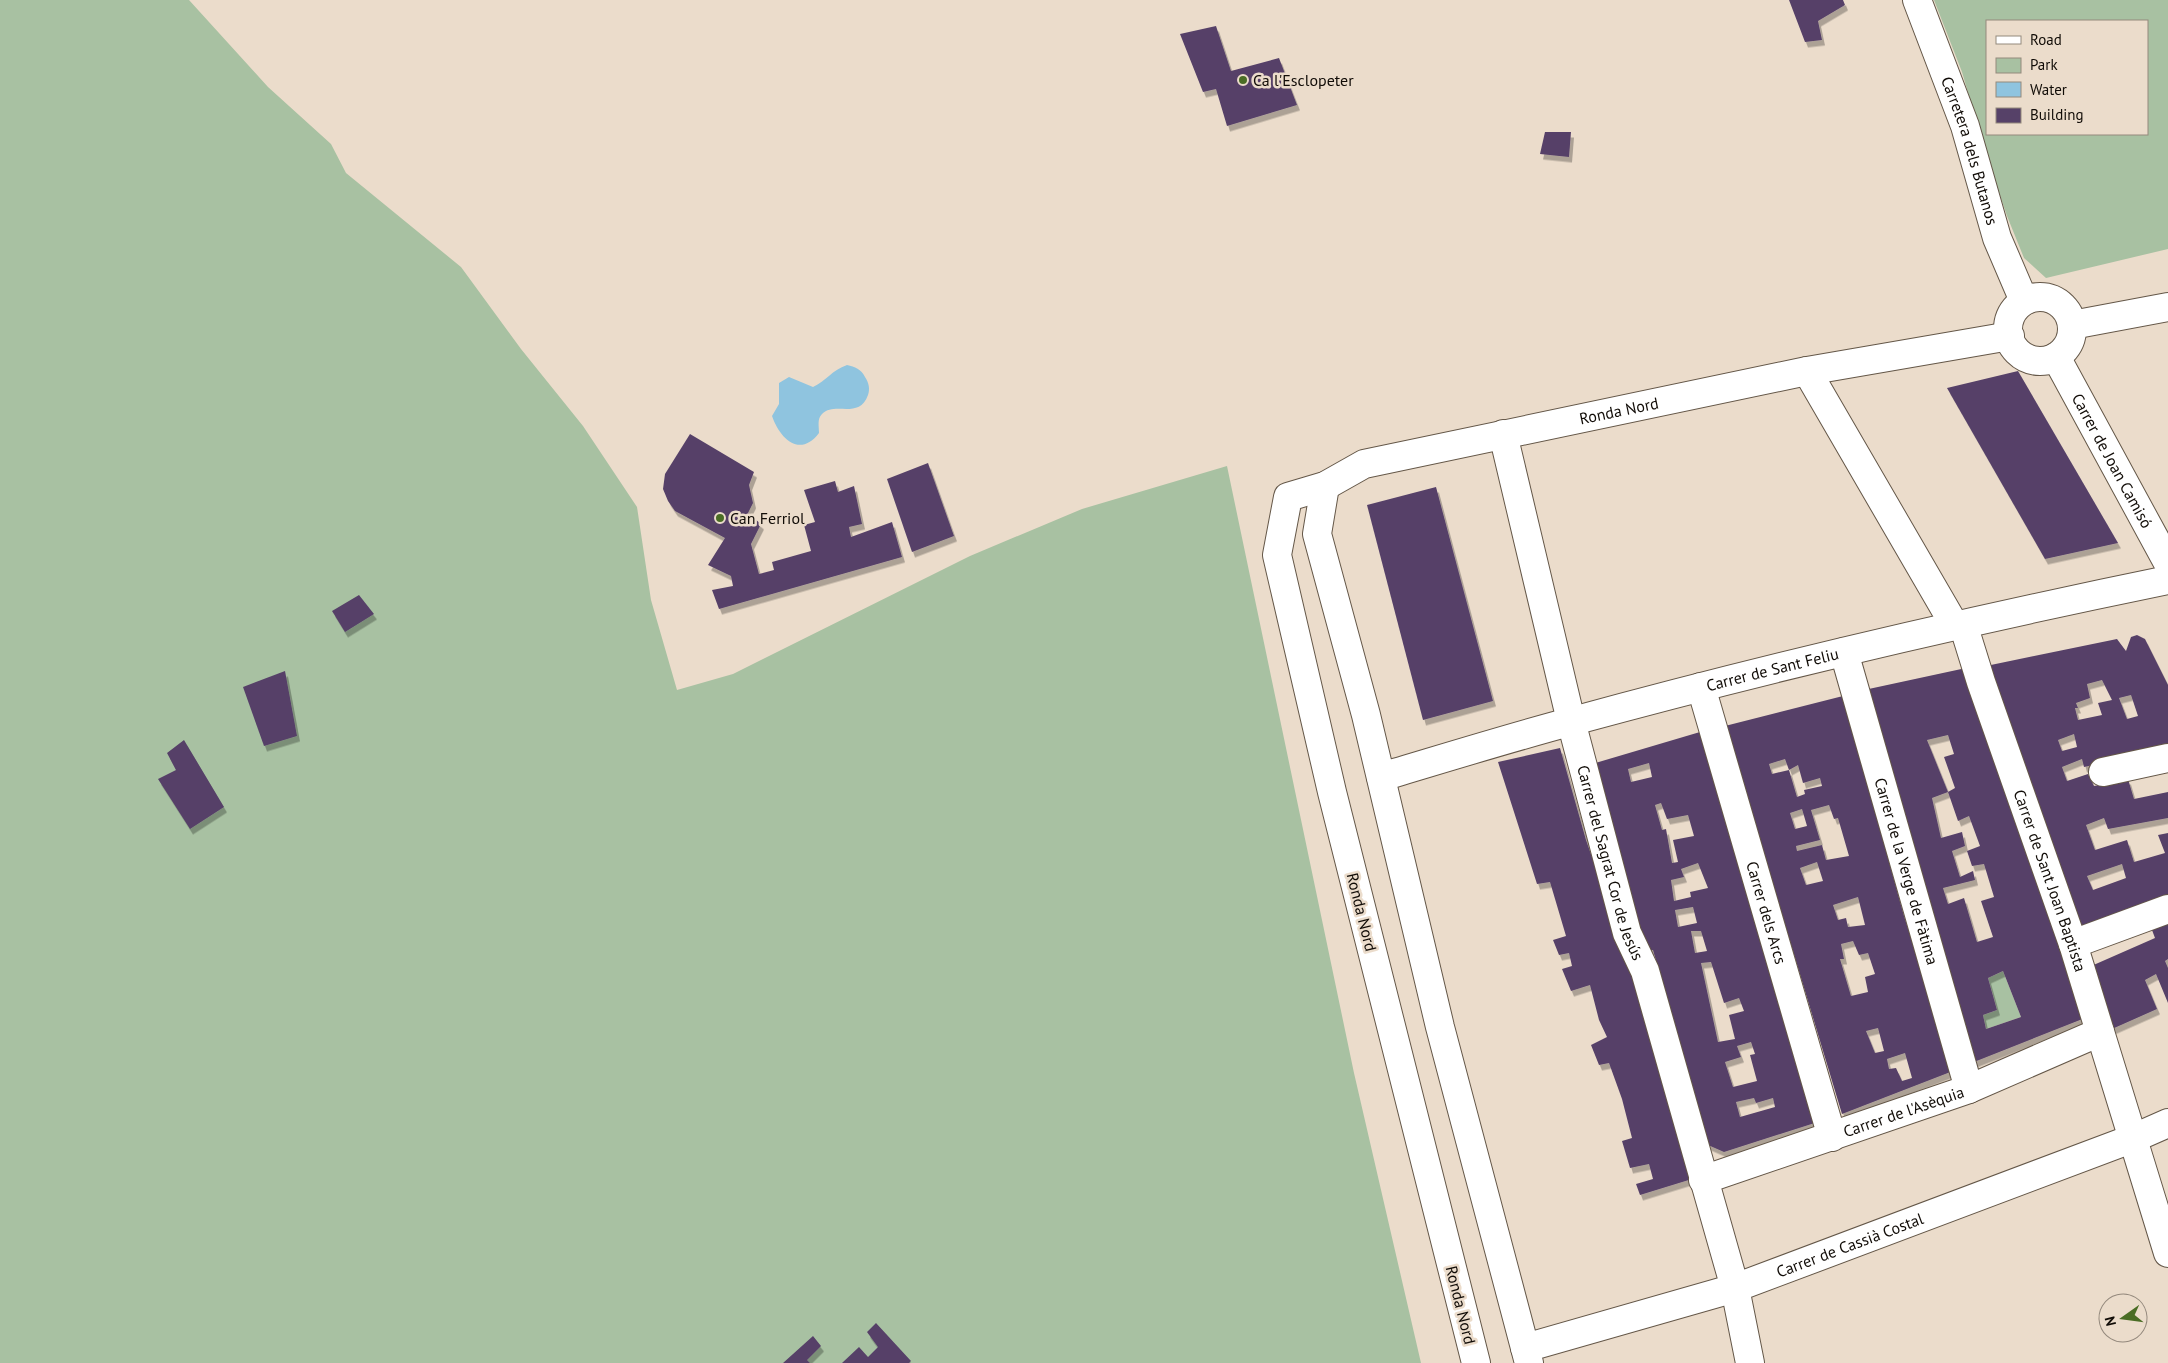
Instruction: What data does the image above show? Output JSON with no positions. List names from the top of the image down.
{
  "streets": {
    "street": [
      "Carretera dels Butanos",
      "Ronda Nord",
      "Carrer de Joan Camisó",
      "Carrer de Sant Feliu",
      "Carrer del Sagrat Cor de Jesús",
      "Carrer de la Verge de Fàtima",
      "Carrer de Sant Joan Baptista",
      "Carrer dels Arcs",
      "Carrer de l'Asèquia",
      "Carrer de Cassià Costal"
    ]
  },
  "crossings": [
    ["Carretera dels Butanos", "Ronda Nord"],
    ["Carretera dels Butanos", "Carrer de Joan Camisó"],
    ["Ronda Nord", "Carrer de Joan Camisó"],
    ["Ronda Nord", "Carrer del Sagrat Cor de Jesús"],
    ["Ronda Nord", "Carrer de Sant Joan Baptista"],
    ["Carrer de Sant Feliu", "Carrer del Sagrat Cor de Jesús"],
    ["Carrer de Sant Feliu", "Carrer de la Verge de Fàtima"],
    ["Carrer de Sant Feliu", "Carrer de Sant Joan Baptista"],
    ["Carrer de Sant Feliu", "Carrer dels Arcs"],
    ["Carrer del Sagrat Cor de Jesús", "Carrer de l'Asèquia"],
    ["Carrer del Sagrat Cor de Jesús", "Carrer de Cassià Costal"],
    ["Carrer de la Verge de Fàtima", "Carrer de l'Asèquia"],
    ["Carrer de Sant Joan Baptista", "Carrer de l'Asèquia"],
    ["Carrer de Sant Joan Baptista", "Carrer de Cassià Costal"],
    ["Carrer dels Arcs", "Carrer de l'Asèquia"]
  ],
  "places": ["Ca l'Esclopeter", "Can Ferriol"],
  "legend": [
    "Road",
    "Park",
    "Water",
    "Building"
  ],
  "north": "left"
}
